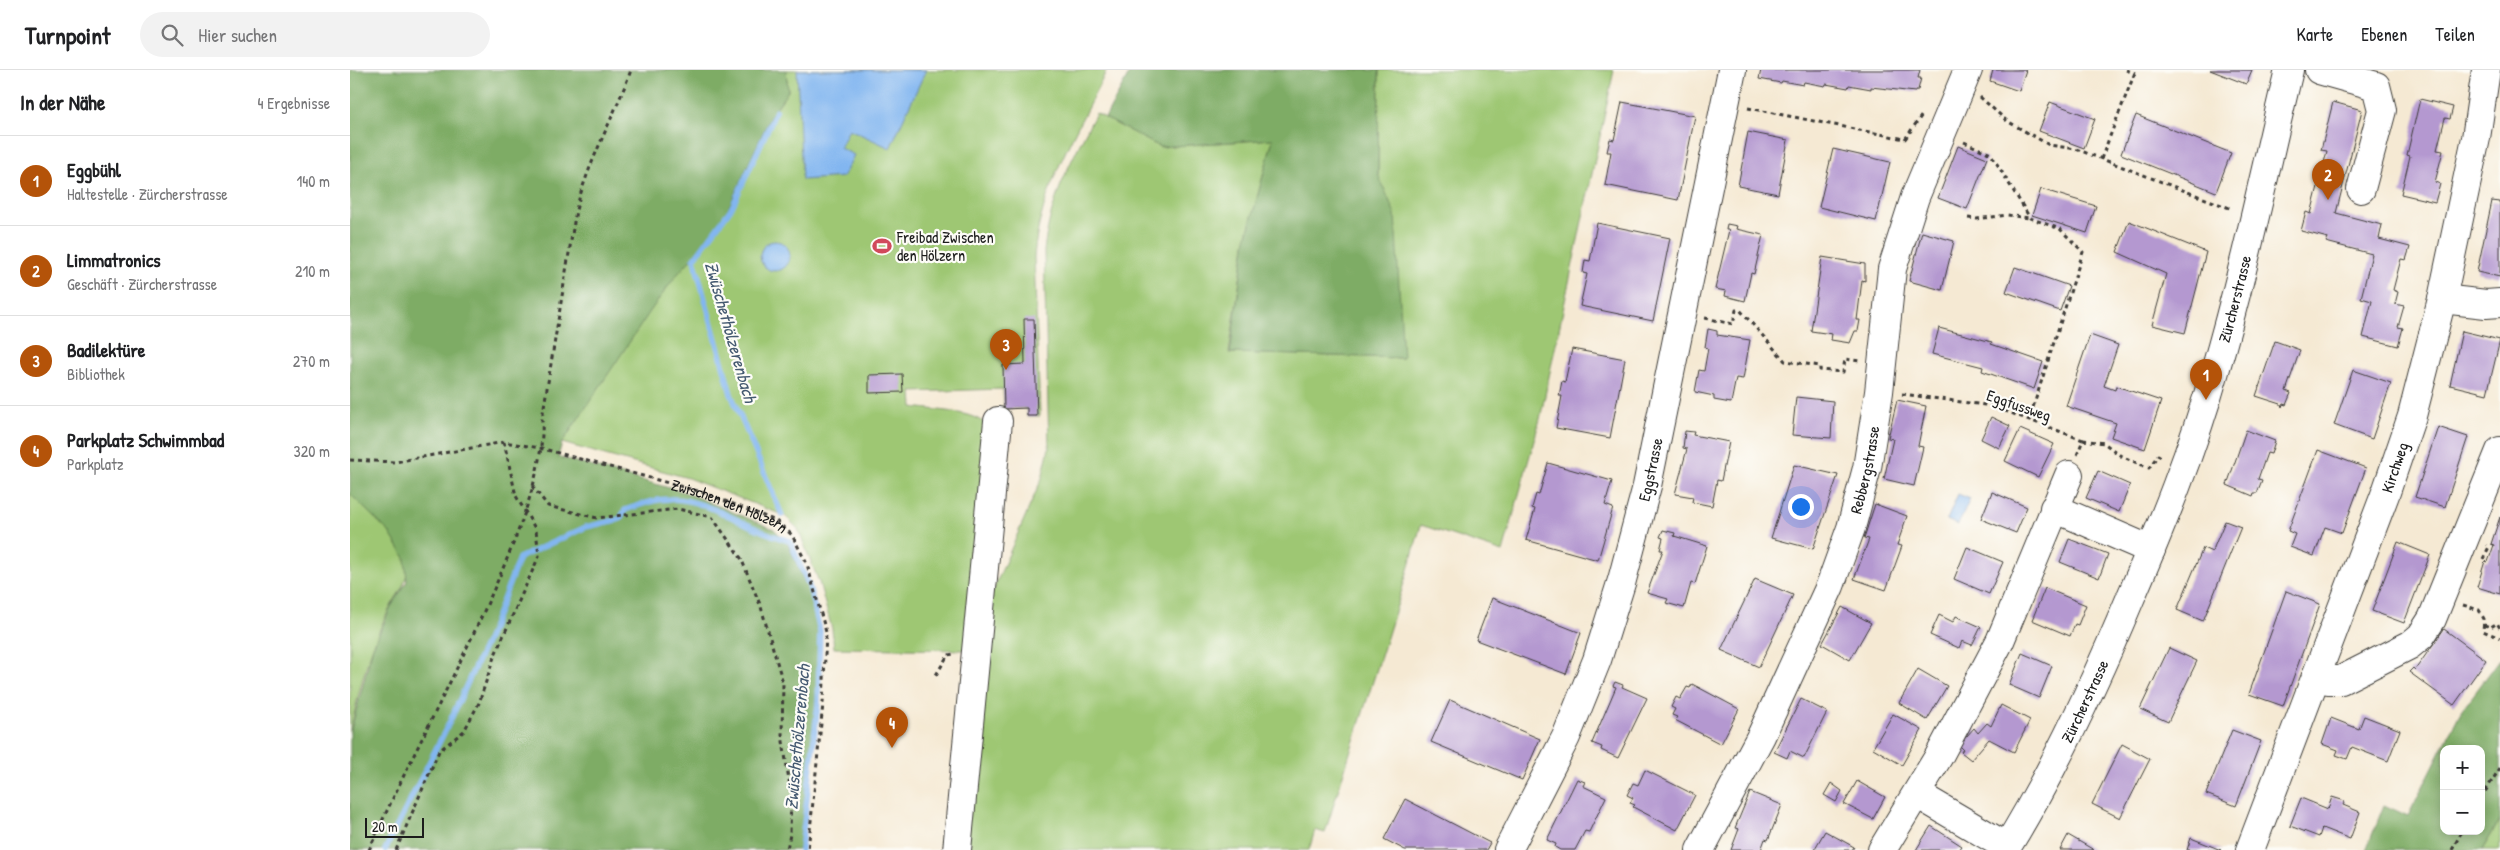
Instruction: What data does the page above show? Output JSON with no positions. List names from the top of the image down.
{
  "streets": {
    "street": [
      "Zürcherstrasse",
      "Kirchweg",
      "Eggstrasse",
      "Rebbergstrasse"
    ],
    "path": ["Eggfussweg", "Zwischen den Hölzern"]
  },
  "crossings": [
    ["Eggfussweg", "Rebbergstrasse"]
  ],
  "water": ["Zwüschethölzerenbach"],
  "places": {
    "sports": ["Freibad Zwischen den Hölzern"]
  },
  "scale_bar": "20 m",
  "page": {
    "header": "Turnpoint",
    "search": "Hier suchen",
    "nav": ["Karte", "Ebenen", "Teilen"],
    "heading": ["In der Nähe", "4 Ergebnisse"],
    "list": [
      {
        "mark": "1",
        "name": "Eggbühl",
        "note": "Haltestelle · Zürcherstrasse",
        "value": "140 m"
      },
      {
        "mark": "2",
        "name": "Limmatronics",
        "note": "Geschäft · Zürcherstrasse",
        "value": "210 m"
      },
      {
        "mark": "3",
        "name": "Badilektüre",
        "note": "Bibliothek",
        "value": "270 m"
      },
      {
        "mark": "4",
        "name": "Parkplatz Schwimmbad",
        "note": "Parkplatz",
        "value": "320 m"
      }
    ],
    "pins": [
      "2",
      "3",
      "1",
      "4"
    ],
    "map_buttons": ["+", "−"],
    "scale": "20 m"
  }
}
